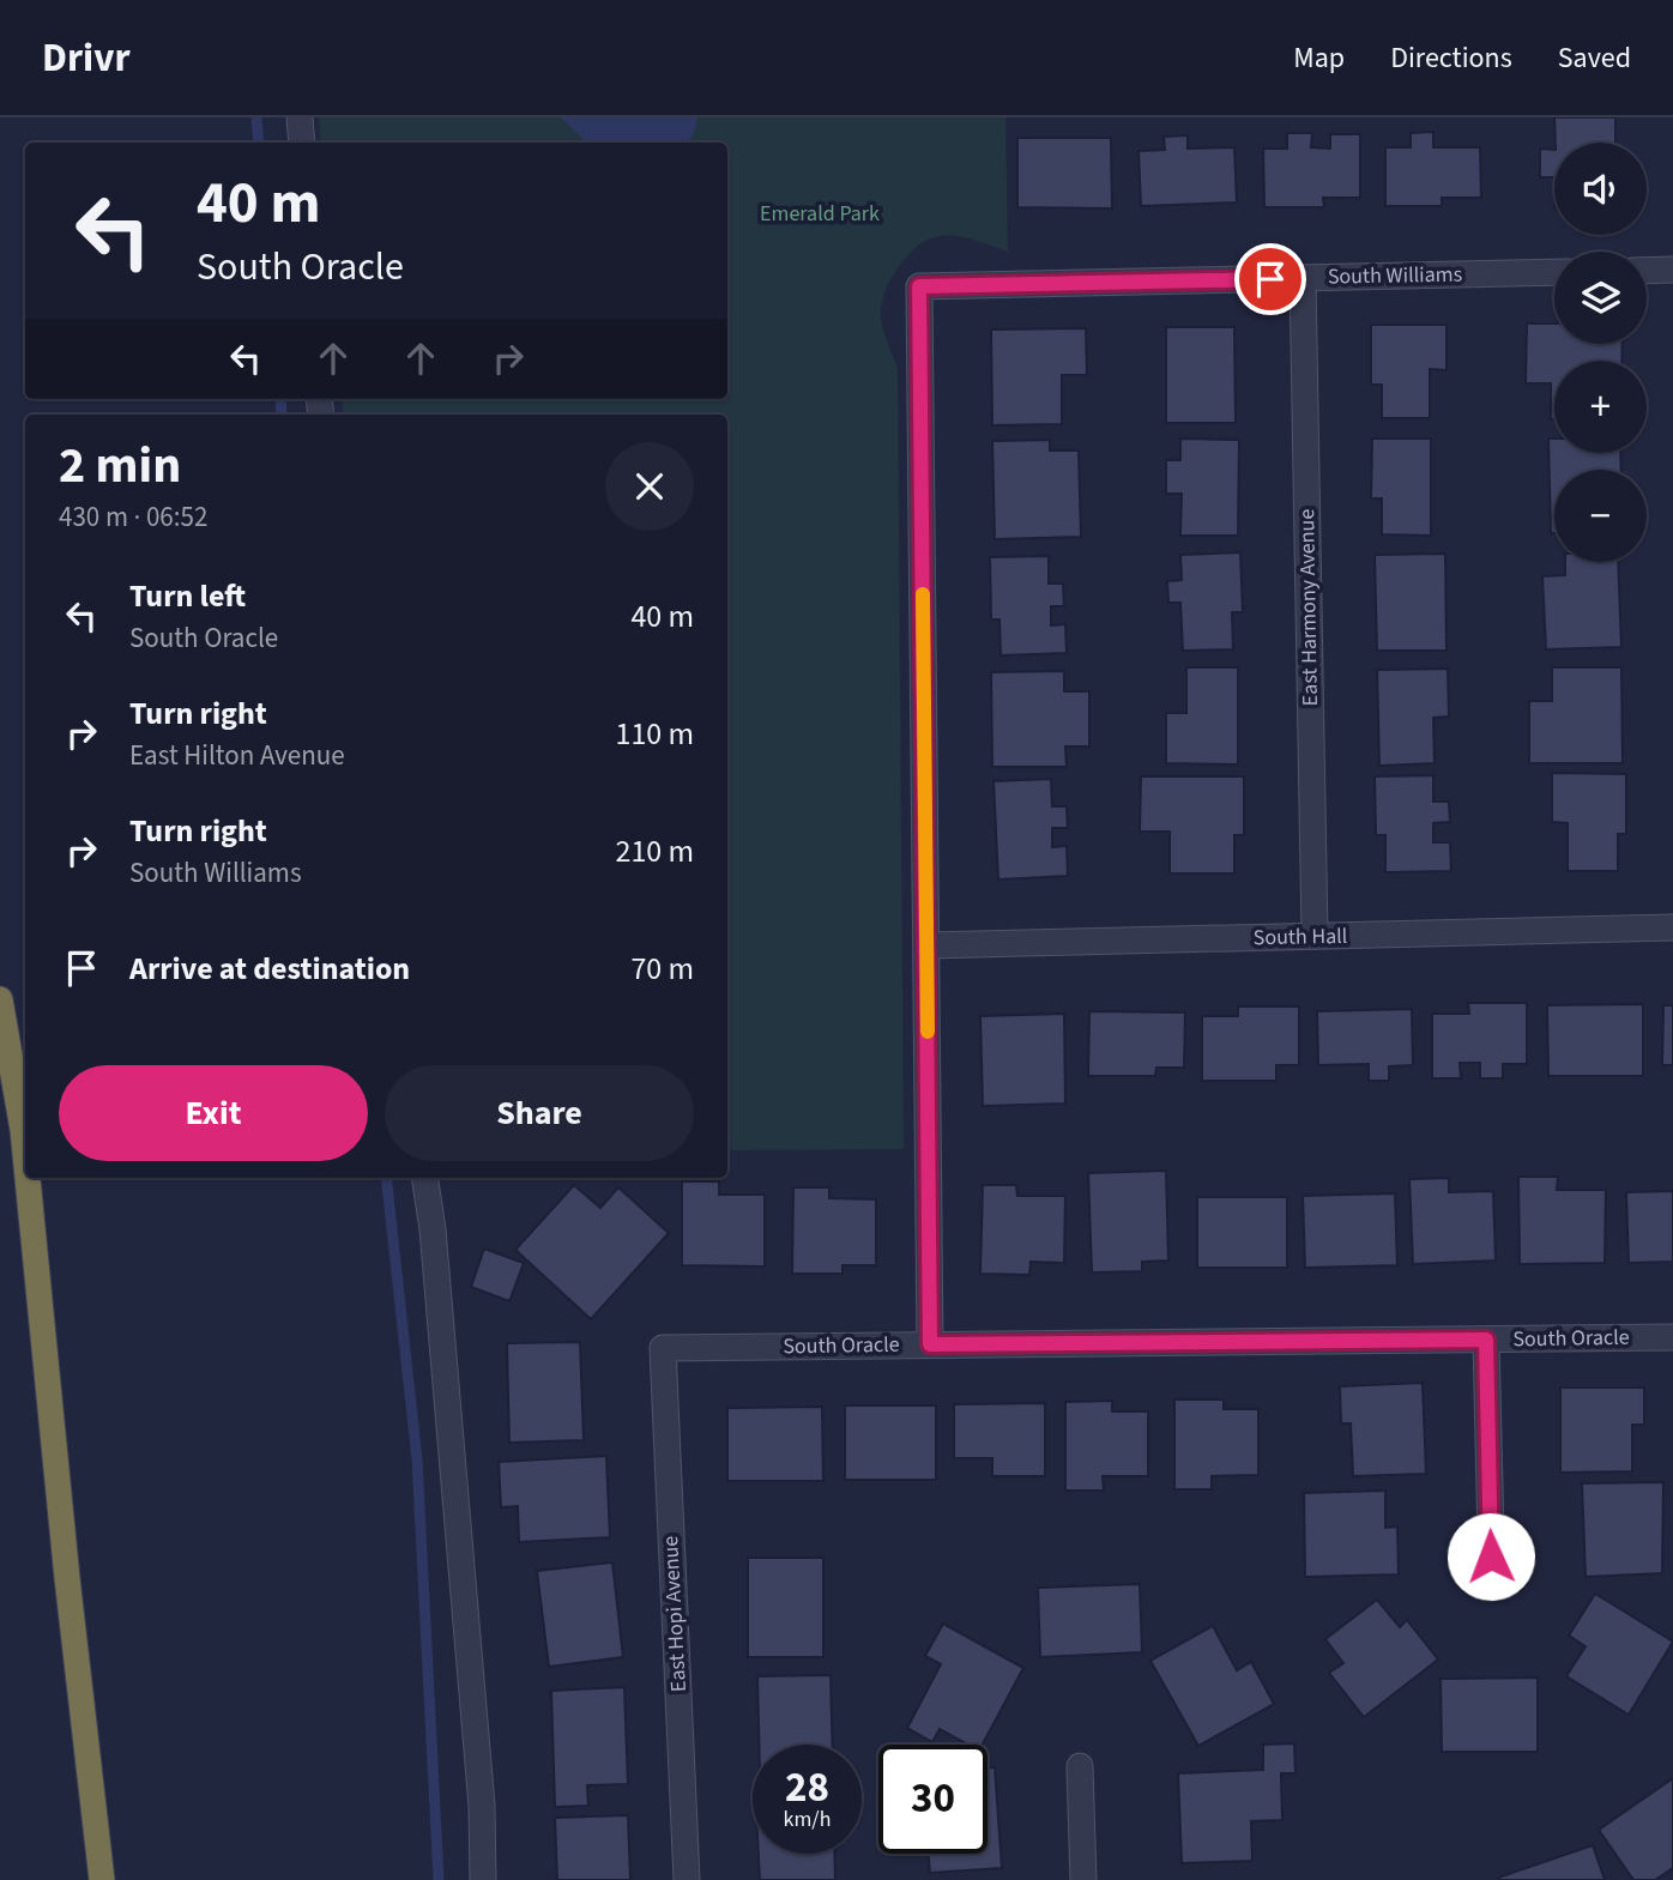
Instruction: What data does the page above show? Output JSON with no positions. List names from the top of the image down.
{
  "streets": {
    "street": [
      "South Williams",
      "East Harmony Avenue",
      "South Hall",
      "South Oracle",
      "East Hopi Avenue"
    ]
  },
  "crossings": [
    ["South Williams", "East Harmony Avenue"],
    ["South Williams", "South Hall"],
    ["East Harmony Avenue", "South Hall"],
    ["South Oracle", "East Hopi Avenue"]
  ],
  "parks": ["Emerald Park"],
  "page": {
    "header": "Drivr",
    "nav": ["Map", "Directions", "Saved"],
    "map_buttons": ["+", "−"],
    "turn": ["40 m", "South Oracle"],
    "heading": ["2 min", "430 m · 06:52"],
    "list": [
      {
        "name": "Turn left",
        "note": "South Oracle",
        "value": "40 m"
      },
      {
        "name": "Turn right",
        "note": "East Hilton Avenue",
        "value": "110 m"
      },
      {
        "name": "Turn right",
        "note": "South Williams",
        "value": "210 m"
      },
      {
        "name": "Arrive at destination",
        "value": "70 m"
      }
    ],
    "buttons": ["Exit", "Share"],
    "speed": "28 km/h",
    "limit": "30"
  }
}
